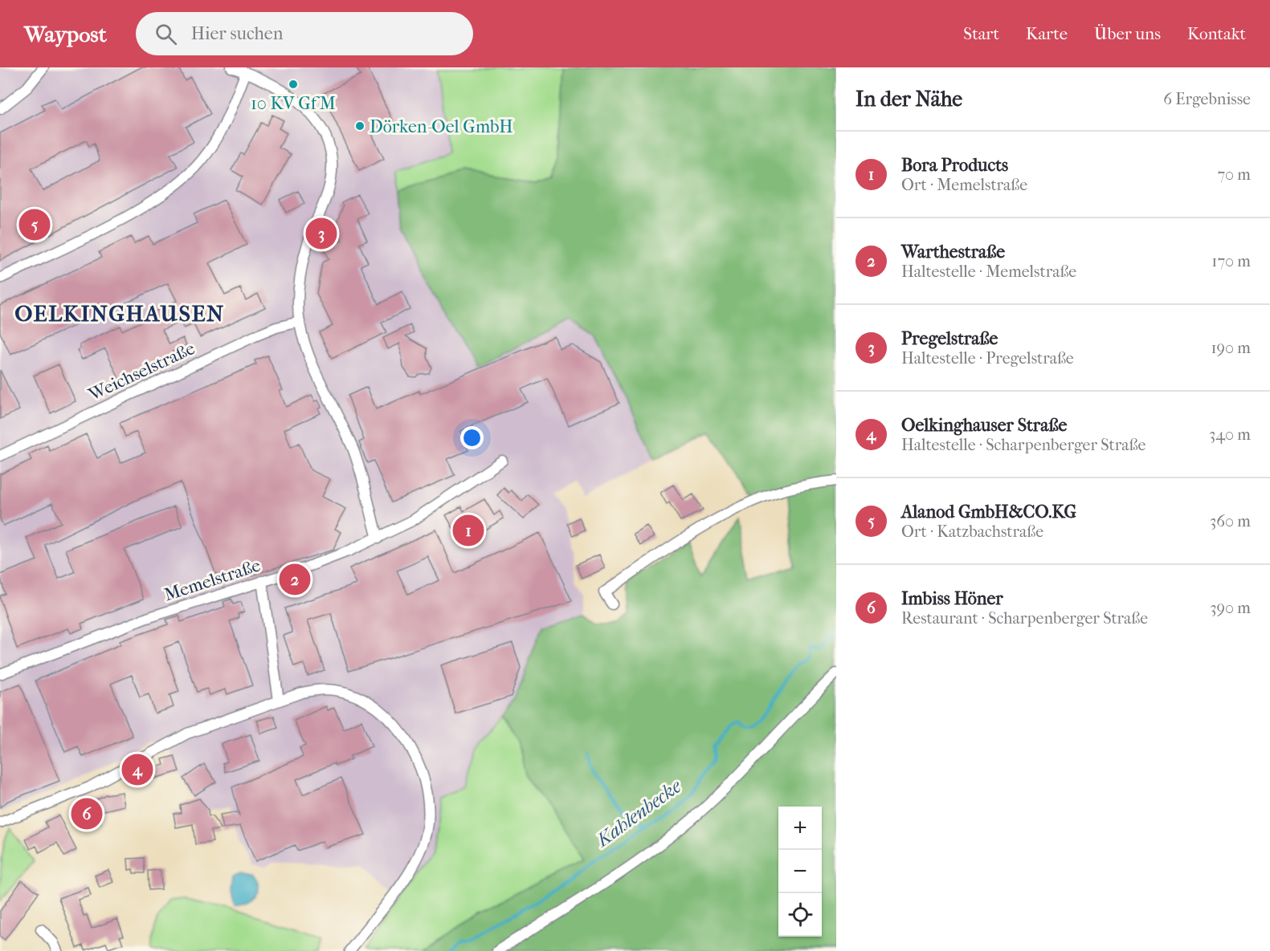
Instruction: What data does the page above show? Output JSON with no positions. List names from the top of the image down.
{
  "streets": {
    "street": ["Weichselstraße", "Memelstraße"]
  },
  "districts": ["OELKINGHAUSEN"],
  "water": ["Kahlenbecke"],
  "places": ["10 KV GfM", "Dörken-Oel GmbH"],
  "page": {
    "header": "Waypost",
    "search": "Hier suchen",
    "nav": [
      "Start",
      "Karte",
      "Über uns",
      "Kontakt"
    ],
    "heading": ["In der Nähe", "6 Ergebnisse"],
    "list": [
      {
        "mark": "1",
        "name": "Bora Products",
        "note": "Ort · Memelstraße",
        "value": "70 m"
      },
      {
        "mark": "2",
        "name": "Warthestraße",
        "note": "Haltestelle · Memelstraße",
        "value": "170 m"
      },
      {
        "mark": "3",
        "name": "Pregelstraße",
        "note": "Haltestelle · Pregelstraße",
        "value": "190 m"
      },
      {
        "mark": "4",
        "name": "Oelkinghauser Straße",
        "note": "Haltestelle · Scharpenberger Straße",
        "value": "340 m"
      },
      {
        "mark": "5",
        "name": "Alanod GmbH&CO.KG",
        "note": "Ort · Katzbachstraße",
        "value": "360 m"
      },
      {
        "mark": "6",
        "name": "Imbiss Höner",
        "note": "Restaurant · Scharpenberger Straße",
        "value": "390 m"
      }
    ],
    "pins": [
      "5",
      "3",
      "1",
      "2",
      "4",
      "6"
    ],
    "map_buttons": ["+", "−"]
  }
}
